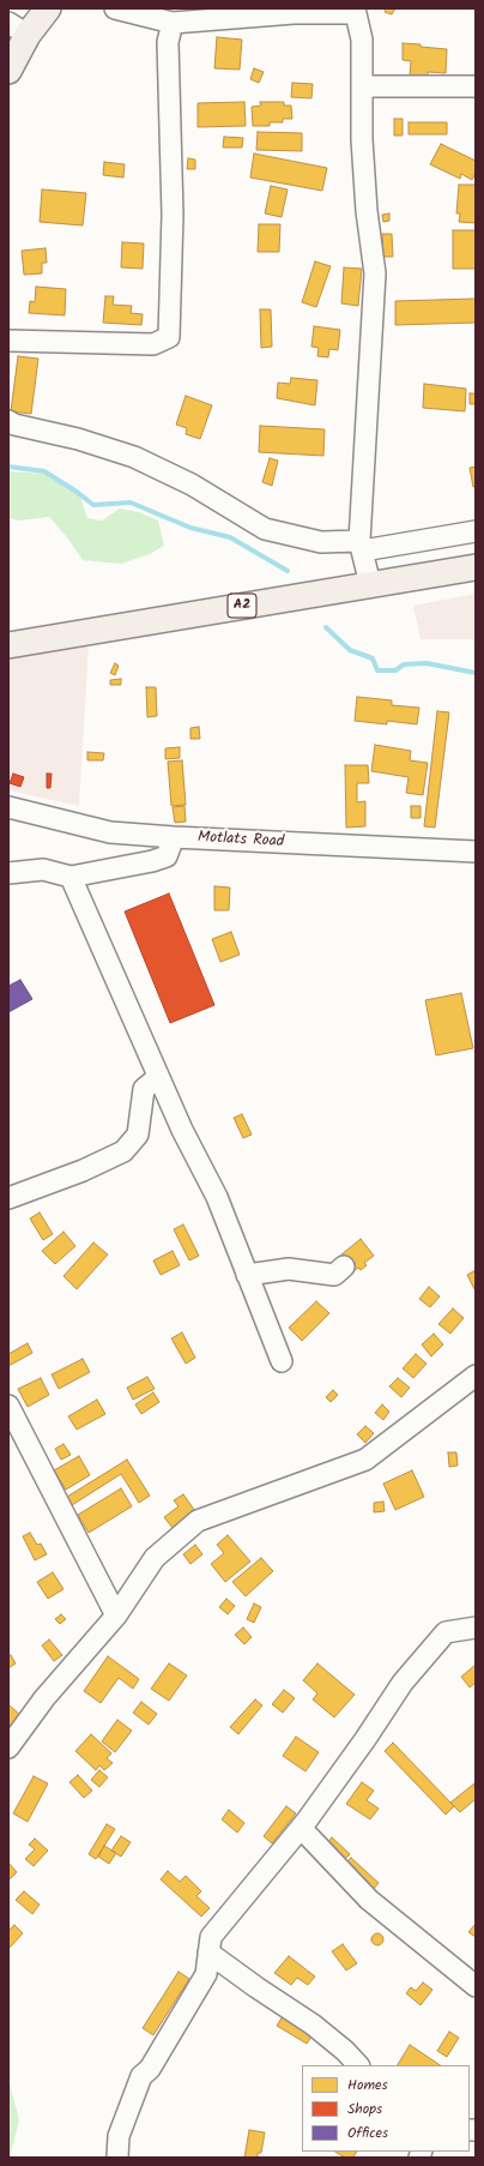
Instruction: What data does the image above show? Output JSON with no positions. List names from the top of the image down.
{
  "streets": {
    "main road": ["A2"],
    "street": ["Motlats Road"]
  },
  "legend": ["Homes", "Shops", "Offices"]
}
